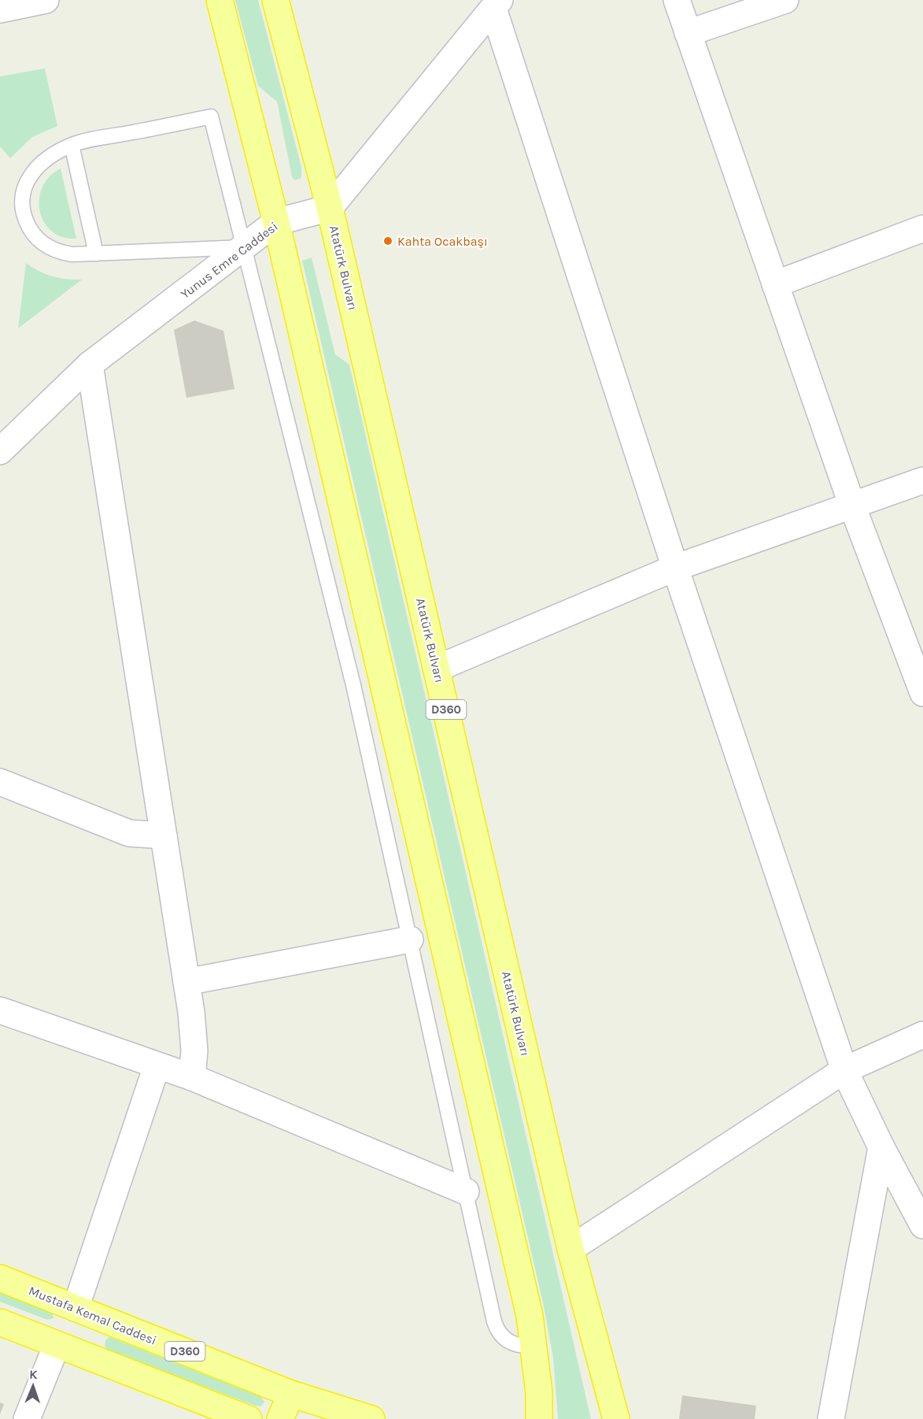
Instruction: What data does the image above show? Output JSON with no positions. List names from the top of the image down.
{
  "streets": {
    "highway": ["Atatürk Bulvarı", "D360", "Mustafa Kemal Caddesi"],
    "street": ["Yunus Emre Caddesi"]
  },
  "crossings": [
    ["Yunus Emre Caddesi", "Atatürk Bulvarı"]
  ],
  "places": ["Kahta Ocakbaşı"],
  "north": "top"
}
